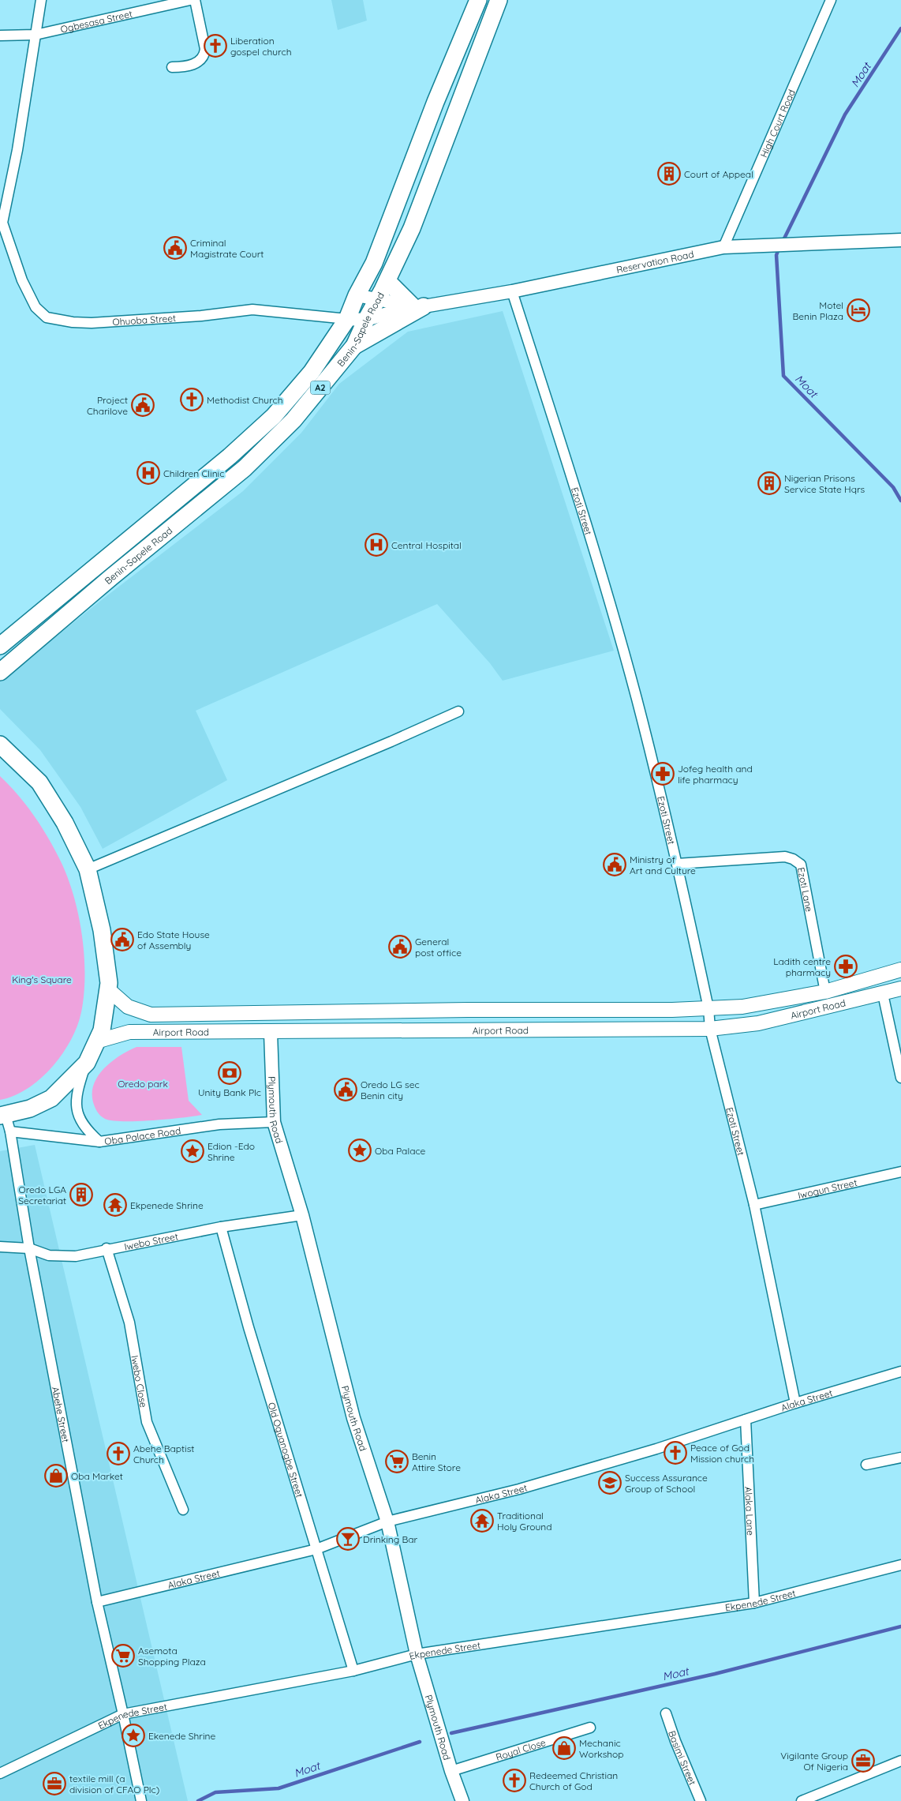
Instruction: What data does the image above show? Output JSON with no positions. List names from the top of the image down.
{
  "streets": {
    "highway": ["Benin-Sapele Road", "A2"],
    "main road": ["Airport Road"],
    "street": [
      "Ogbesasa Street",
      "High Court Road",
      "Reservation Road",
      "Ohuoba Street",
      "Ezoti Street",
      "Ezoti Lane",
      "Plymouth Road",
      "Oba Palace Road",
      "Iwogun Street",
      "Iwebo Street",
      "Iwebo Close",
      "Alaka Street",
      "Abehe Street",
      "Old Oguanogbe Street",
      "Alaka Lane",
      "Ekpenede Street",
      "Royal Close",
      "Basimi Street"
    ]
  },
  "crossings": [
    ["Ogbesasa Street", "Ohuoba Street"],
    ["High Court Road", "Reservation Road"],
    ["Reservation Road", "Ohuoba Street"],
    ["Reservation Road", "Benin-Sapele Road"],
    ["Reservation Road", "Ezoti Street"],
    ["Ohuoba Street", "Benin-Sapele Road"],
    ["Ezoti Street", "Ezoti Lane"],
    ["Ezoti Street", "Airport Road"],
    ["Ezoti Street", "Iwogun Street"],
    ["Ezoti Street", "Alaka Street"],
    ["Ezoti Lane", "Airport Road"],
    ["Airport Road", "Plymouth Road"],
    ["Plymouth Road", "Oba Palace Road"],
    ["Plymouth Road", "Iwebo Street"],
    ["Plymouth Road", "Alaka Street"],
    ["Plymouth Road", "Ekpenede Street"],
    ["Plymouth Road", "Royal Close"],
    ["Oba Palace Road", "Abehe Street"],
    ["Iwebo Street", "Iwebo Close"],
    ["Iwebo Street", "Abehe Street"],
    ["Iwebo Street", "Old Oguanogbe Street"],
    ["Alaka Street", "Abehe Street"],
    ["Alaka Street", "Old Oguanogbe Street"],
    ["Alaka Street", "Alaka Lane"],
    ["Abehe Street", "Ekpenede Street"],
    ["Old Oguanogbe Street", "Ekpenede Street"],
    ["Alaka Lane", "Ekpenede Street"]
  ],
  "water": ["Moat"],
  "parks": ["King's Square", "Oredo park"],
  "places": {
    "church": [
      "Liberation gospel church",
      "Methodist Church",
      "Peace of God Mission church",
      "Abehe Baptist Church",
      "Redeemed Christian Church of God"
    ],
    "building": ["Court of Appeal", "Nigerian Prisons Service State Hqrs", "Oredo LGA Secretariat"],
    "public building": [
      "Criminal Magistrate Court",
      "Project Charilove",
      "Ministry of Art and Culture",
      "Edo State House of Assembly",
      "General post office",
      "Oredo LG sec Benin city"
    ],
    "hotel": ["Motel Benin Plaza"],
    "hospital": ["Children Clinic", "Central Hospital"],
    "pharmacy": ["Jofeg health and life pharmacy", "Ladith centre pharmacy"],
    "bank": ["Unity Bank Plc"],
    "place": ["Oba Palace", "Edion -Edo Shrine", "Ekenede Shrine"],
    "temple": ["Ekpenede Shrine", "Traditional Holy Ground"],
    "supermarket": ["Benin Attire Store", "Asemota Shopping Plaza"],
    "shop": ["Oba Market", "Mechanic Workshop"],
    "school or university": ["Success Assurance Group of School"],
    "bar": ["Drinking Bar"],
    "office": ["Vigilante Group Of Nigeria", "textile mill (a division of CFAO Plc)"]
  }
}
